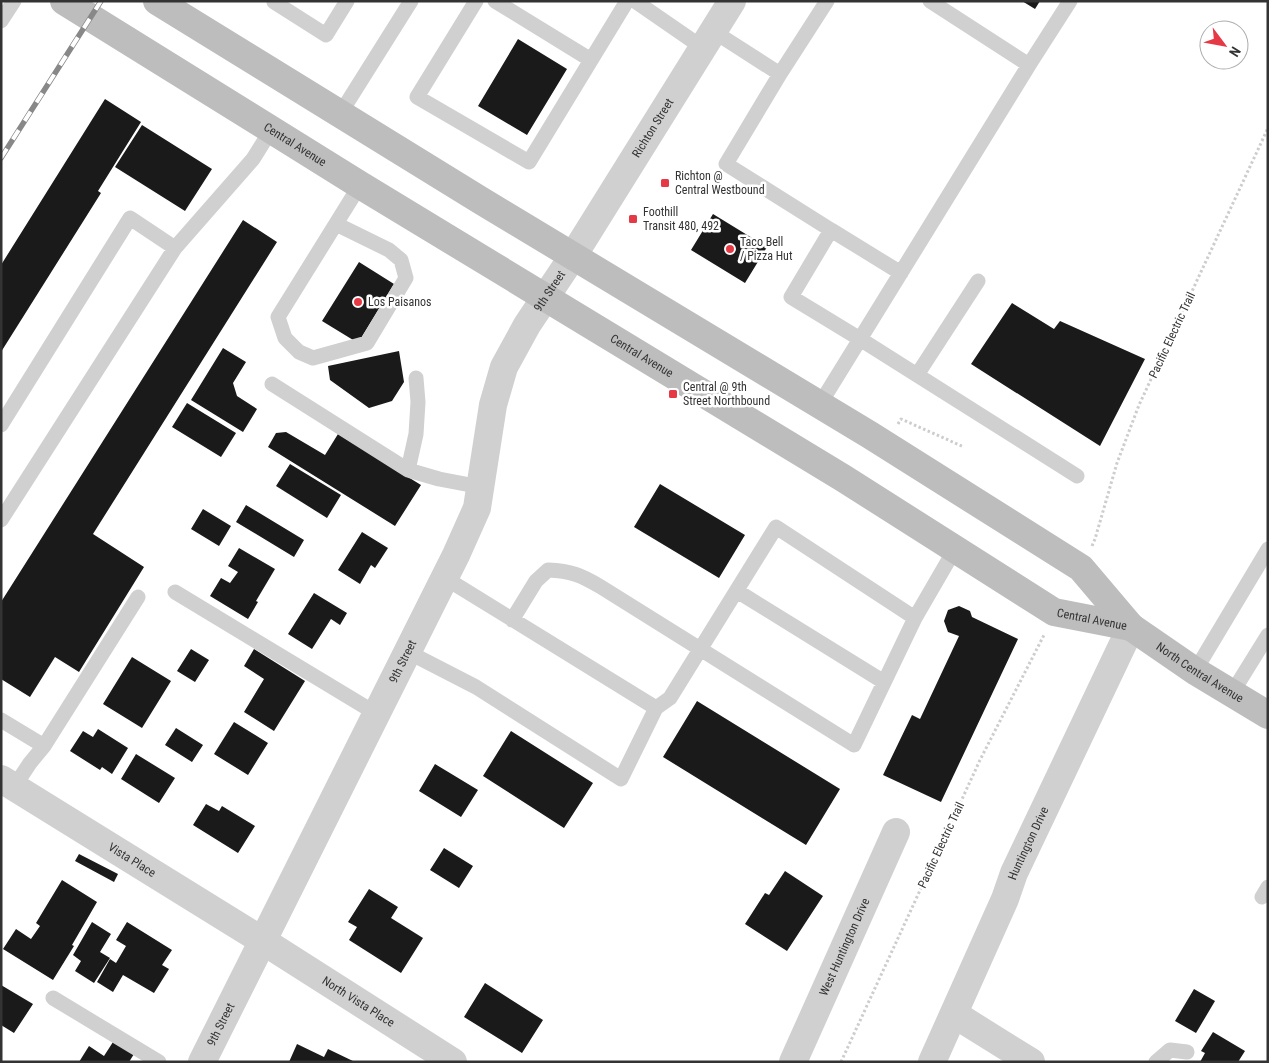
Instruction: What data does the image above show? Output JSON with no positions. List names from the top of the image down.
{
  "streets": {
    "main road": ["Central Avenue", "North Central Avenue"],
    "street": [
      "Richton Street",
      "9th Street",
      "Huntington Drive",
      "Vista Place",
      "West Huntington Drive",
      "North Vista Place"
    ],
    "path": ["Pacific Electric Trail"]
  },
  "crossings": [
    ["Richton Street", "Central Avenue"],
    ["Richton Street", "9th Street"],
    ["Central Avenue", "9th Street"],
    ["Central Avenue", "North Central Avenue"],
    ["Central Avenue", "Huntington Drive"],
    ["9th Street", "Vista Place"],
    ["9th Street", "North Vista Place"],
    ["North Central Avenue", "Huntington Drive"],
    ["Vista Place", "North Vista Place"]
  ],
  "places": {
    "transit": ["Richton @ Central Westbound", "Foothill Transit 480, 492", "Central @ 9th Street Northbound"],
    "other": ["Taco Bell / Pizza Hut", "Los Paisanos"]
  },
  "north": "bottom right"
}
